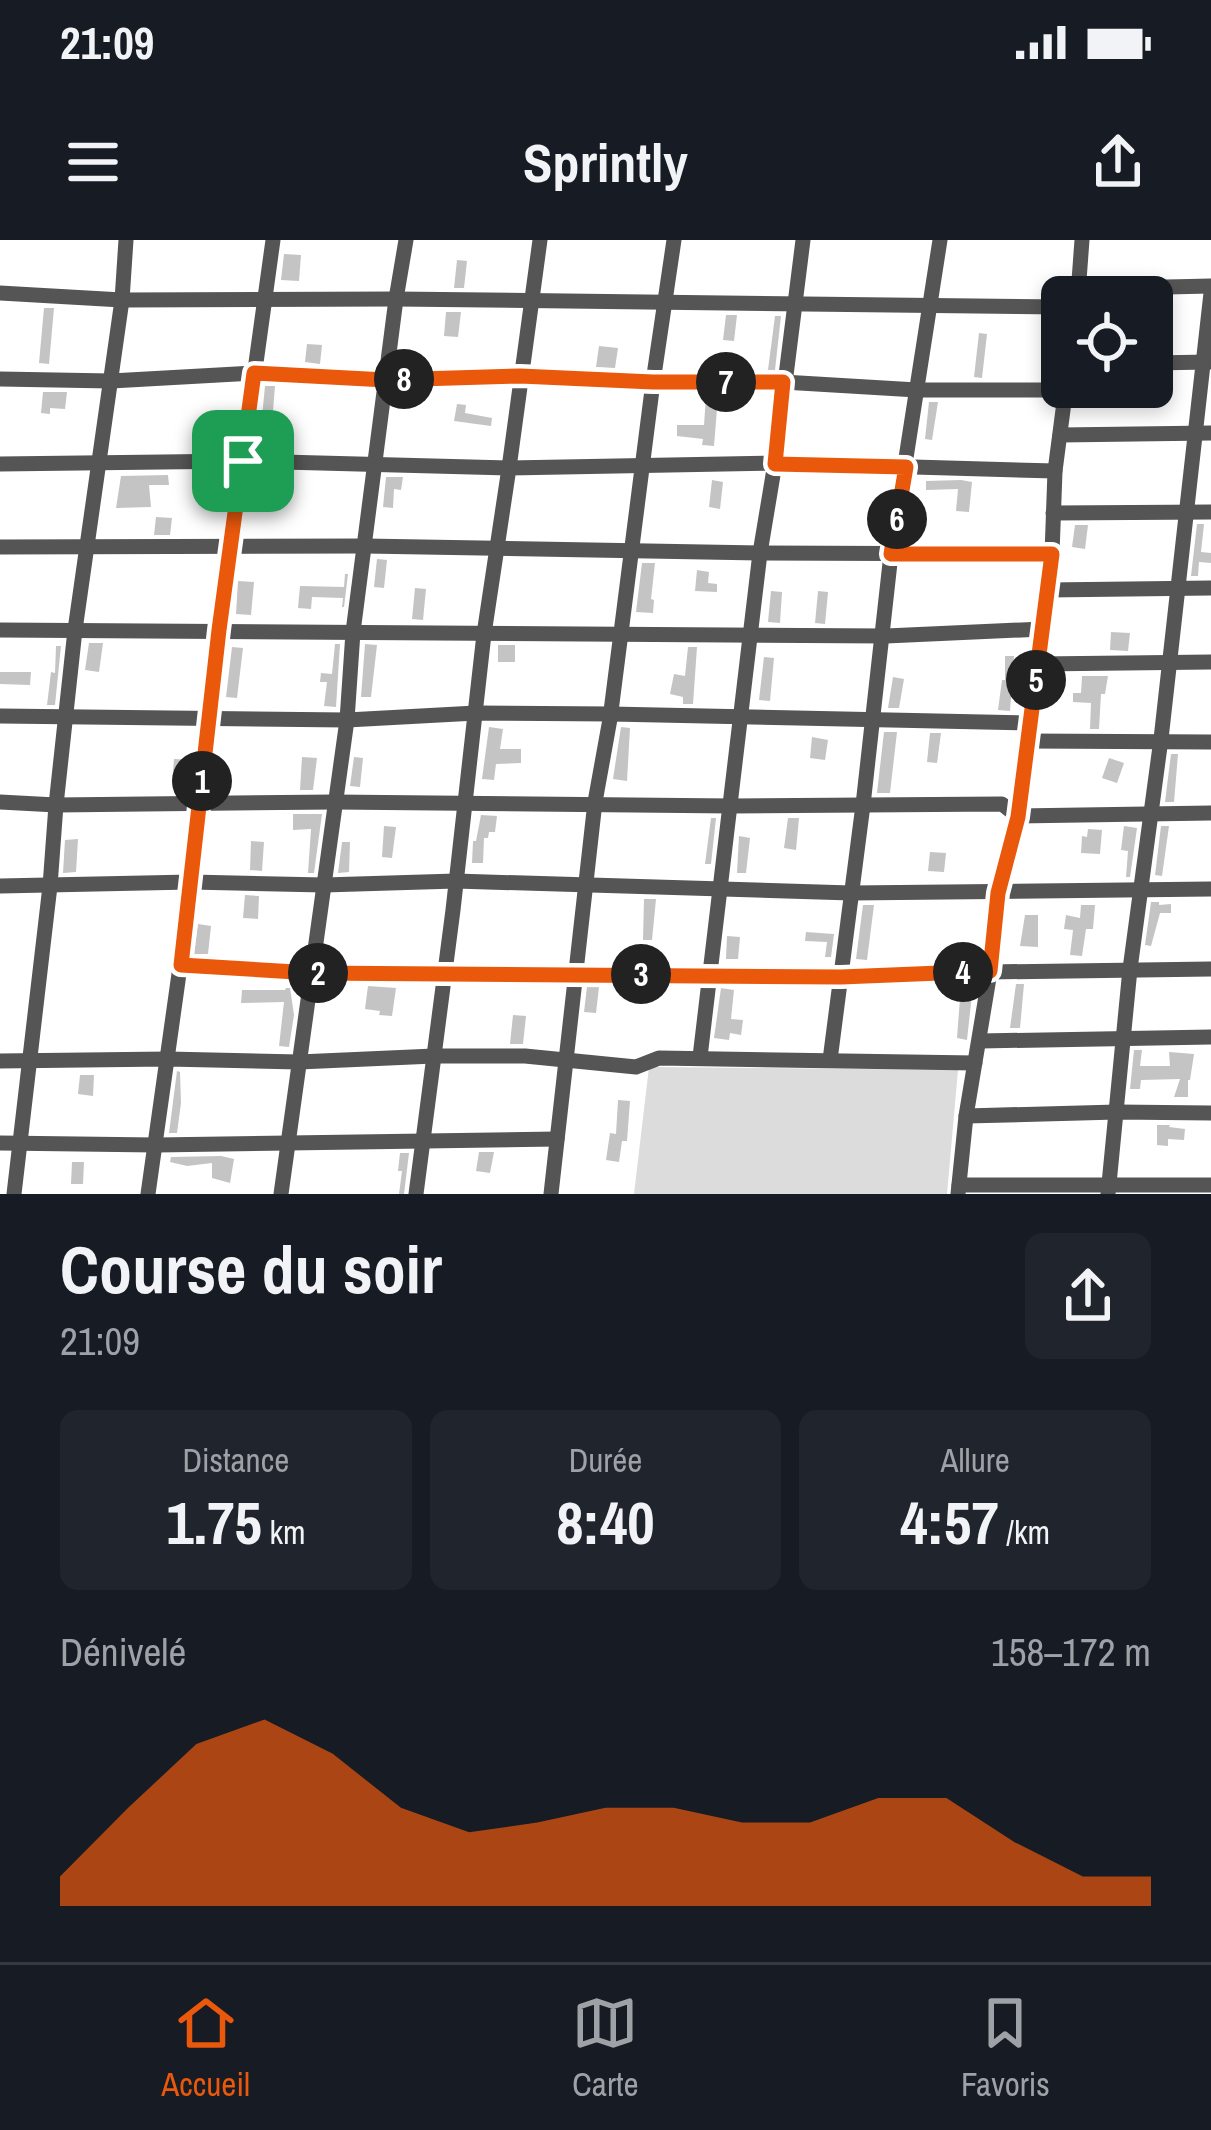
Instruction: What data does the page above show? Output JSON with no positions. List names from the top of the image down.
{
  "page": {
    "status": "21:09",
    "header": "Sprintly",
    "pins": [
      "8",
      "7",
      "6",
      "5",
      "1",
      "4",
      "2",
      "3"
    ],
    "heading": ["Course du soir", "21:09"],
    "stats": [
      ["Distance", "1.75 km"],
      ["Durée", "8:40"],
      ["Allure", "4:57 /km"]
    ],
    "chart": ["Dénivelé", "158–172 m"],
    "tabs": ["Accueil", "Carte", "Favoris"]
  }
}
